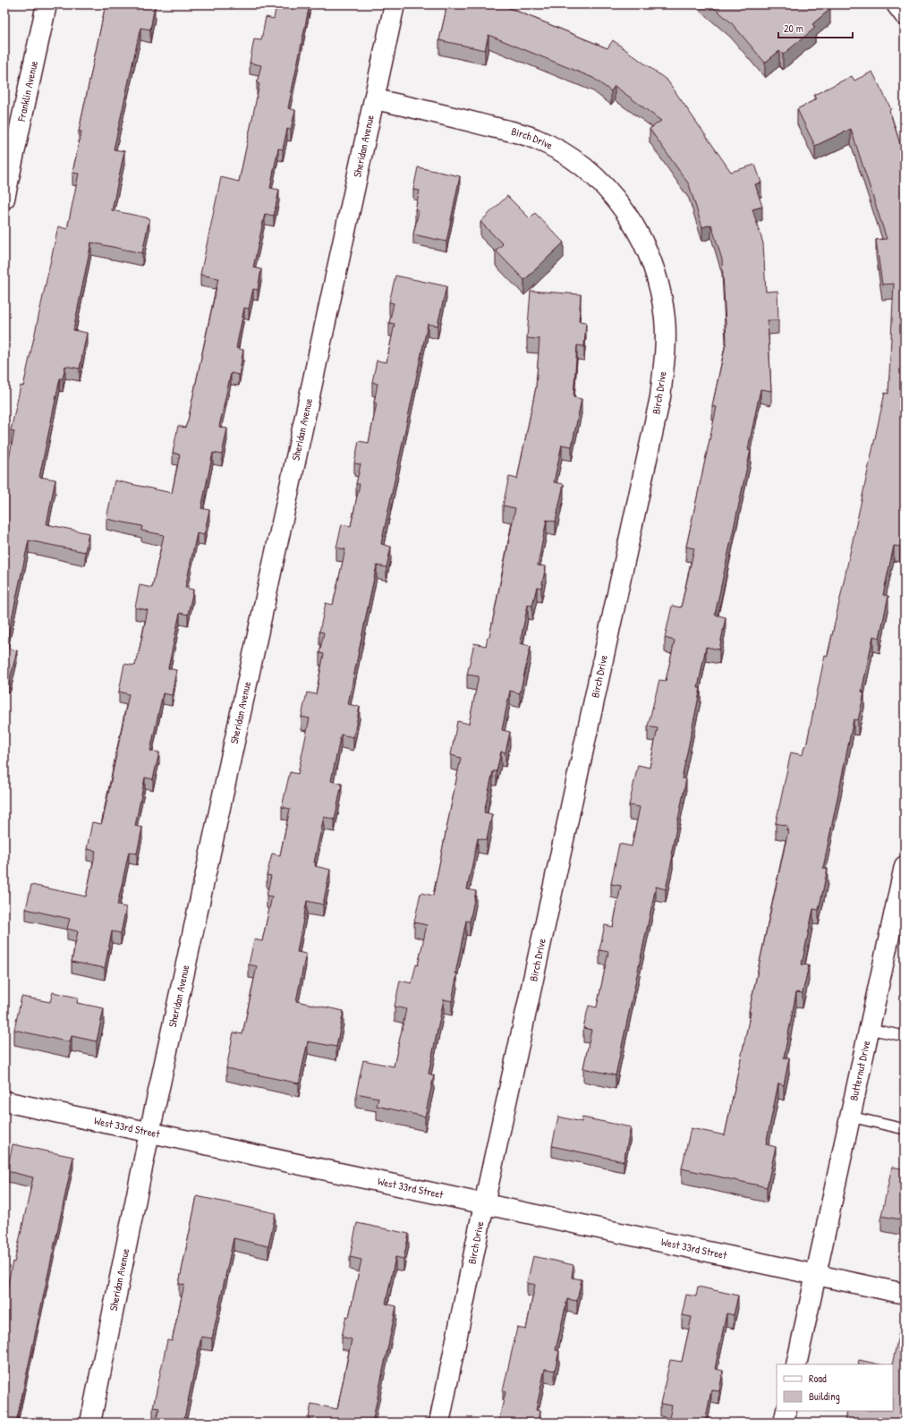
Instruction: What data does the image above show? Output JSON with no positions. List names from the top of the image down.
{
  "streets": {
    "street": [
      "Franklin Avenue",
      "Birch Drive",
      "Sheridan Avenue",
      "Butternut Drive",
      "West 33rd Street"
    ]
  },
  "crossings": [
    ["Birch Drive", "Sheridan Avenue"],
    ["Birch Drive", "West 33rd Street"],
    ["Sheridan Avenue", "West 33rd Street"],
    ["Butternut Drive", "West 33rd Street"]
  ],
  "legend": ["Road", "Building"],
  "scale_bar": "20 m"
}
